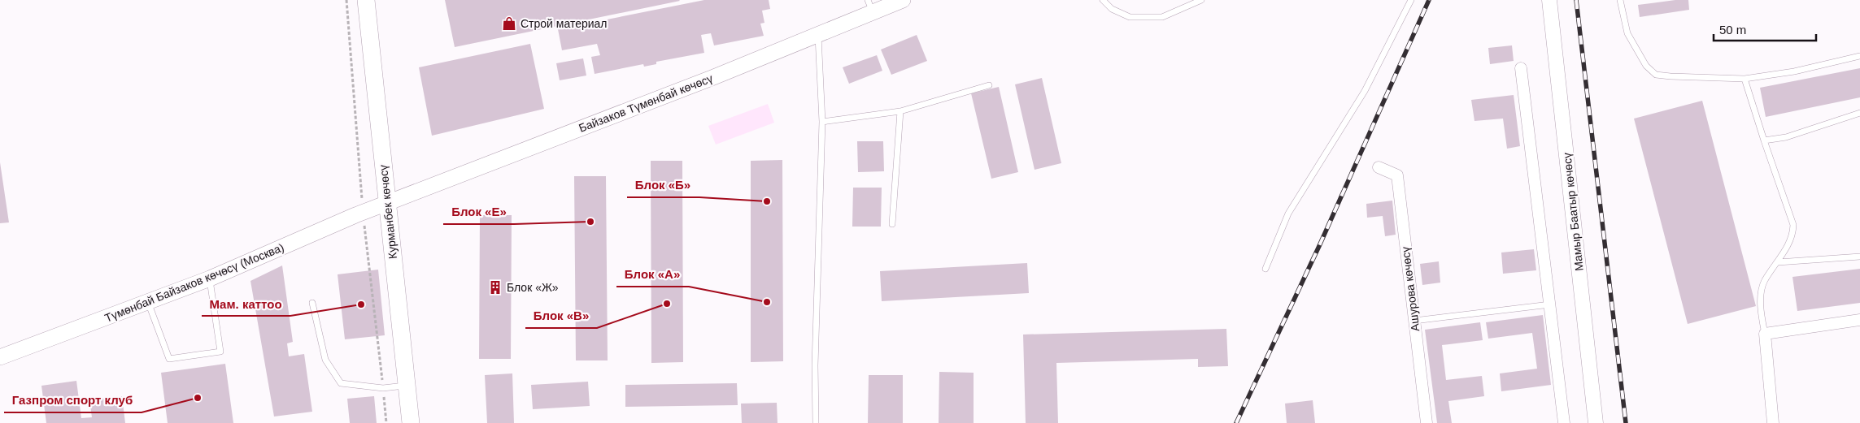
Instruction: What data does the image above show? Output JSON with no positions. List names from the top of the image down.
{
  "streets": {
    "main road": ["Байзаков Түмөнбай көчөсү", "Курманбек көчөсү", "Түмөнбай Байзаков көчөсү (Москва)"],
    "street": ["Мамыр Баатыр көчөсү", "Ашурова көчөсү"]
  },
  "crossings": [
    ["Байзаков Түмөнбай көчөсү", "Курманбек көчөсү"],
    ["Байзаков Түмөнбай көчөсү", "Түмөнбай Байзаков көчөсү (Москва)"],
    ["Курманбек көчөсү", "Түмөнбай Байзаков көчөсү (Москва)"]
  ],
  "places": {
    "shop": ["Строй материал"],
    "other": [
      "Блок «Б»",
      "Блок «Е»",
      "Блок «А»",
      "Блок «В»",
      "Мам. каттоо",
      "Газпром спорт клуб"
    ],
    "building": ["Блок «Ж»"]
  },
  "scale_bar": "50 m"
}
